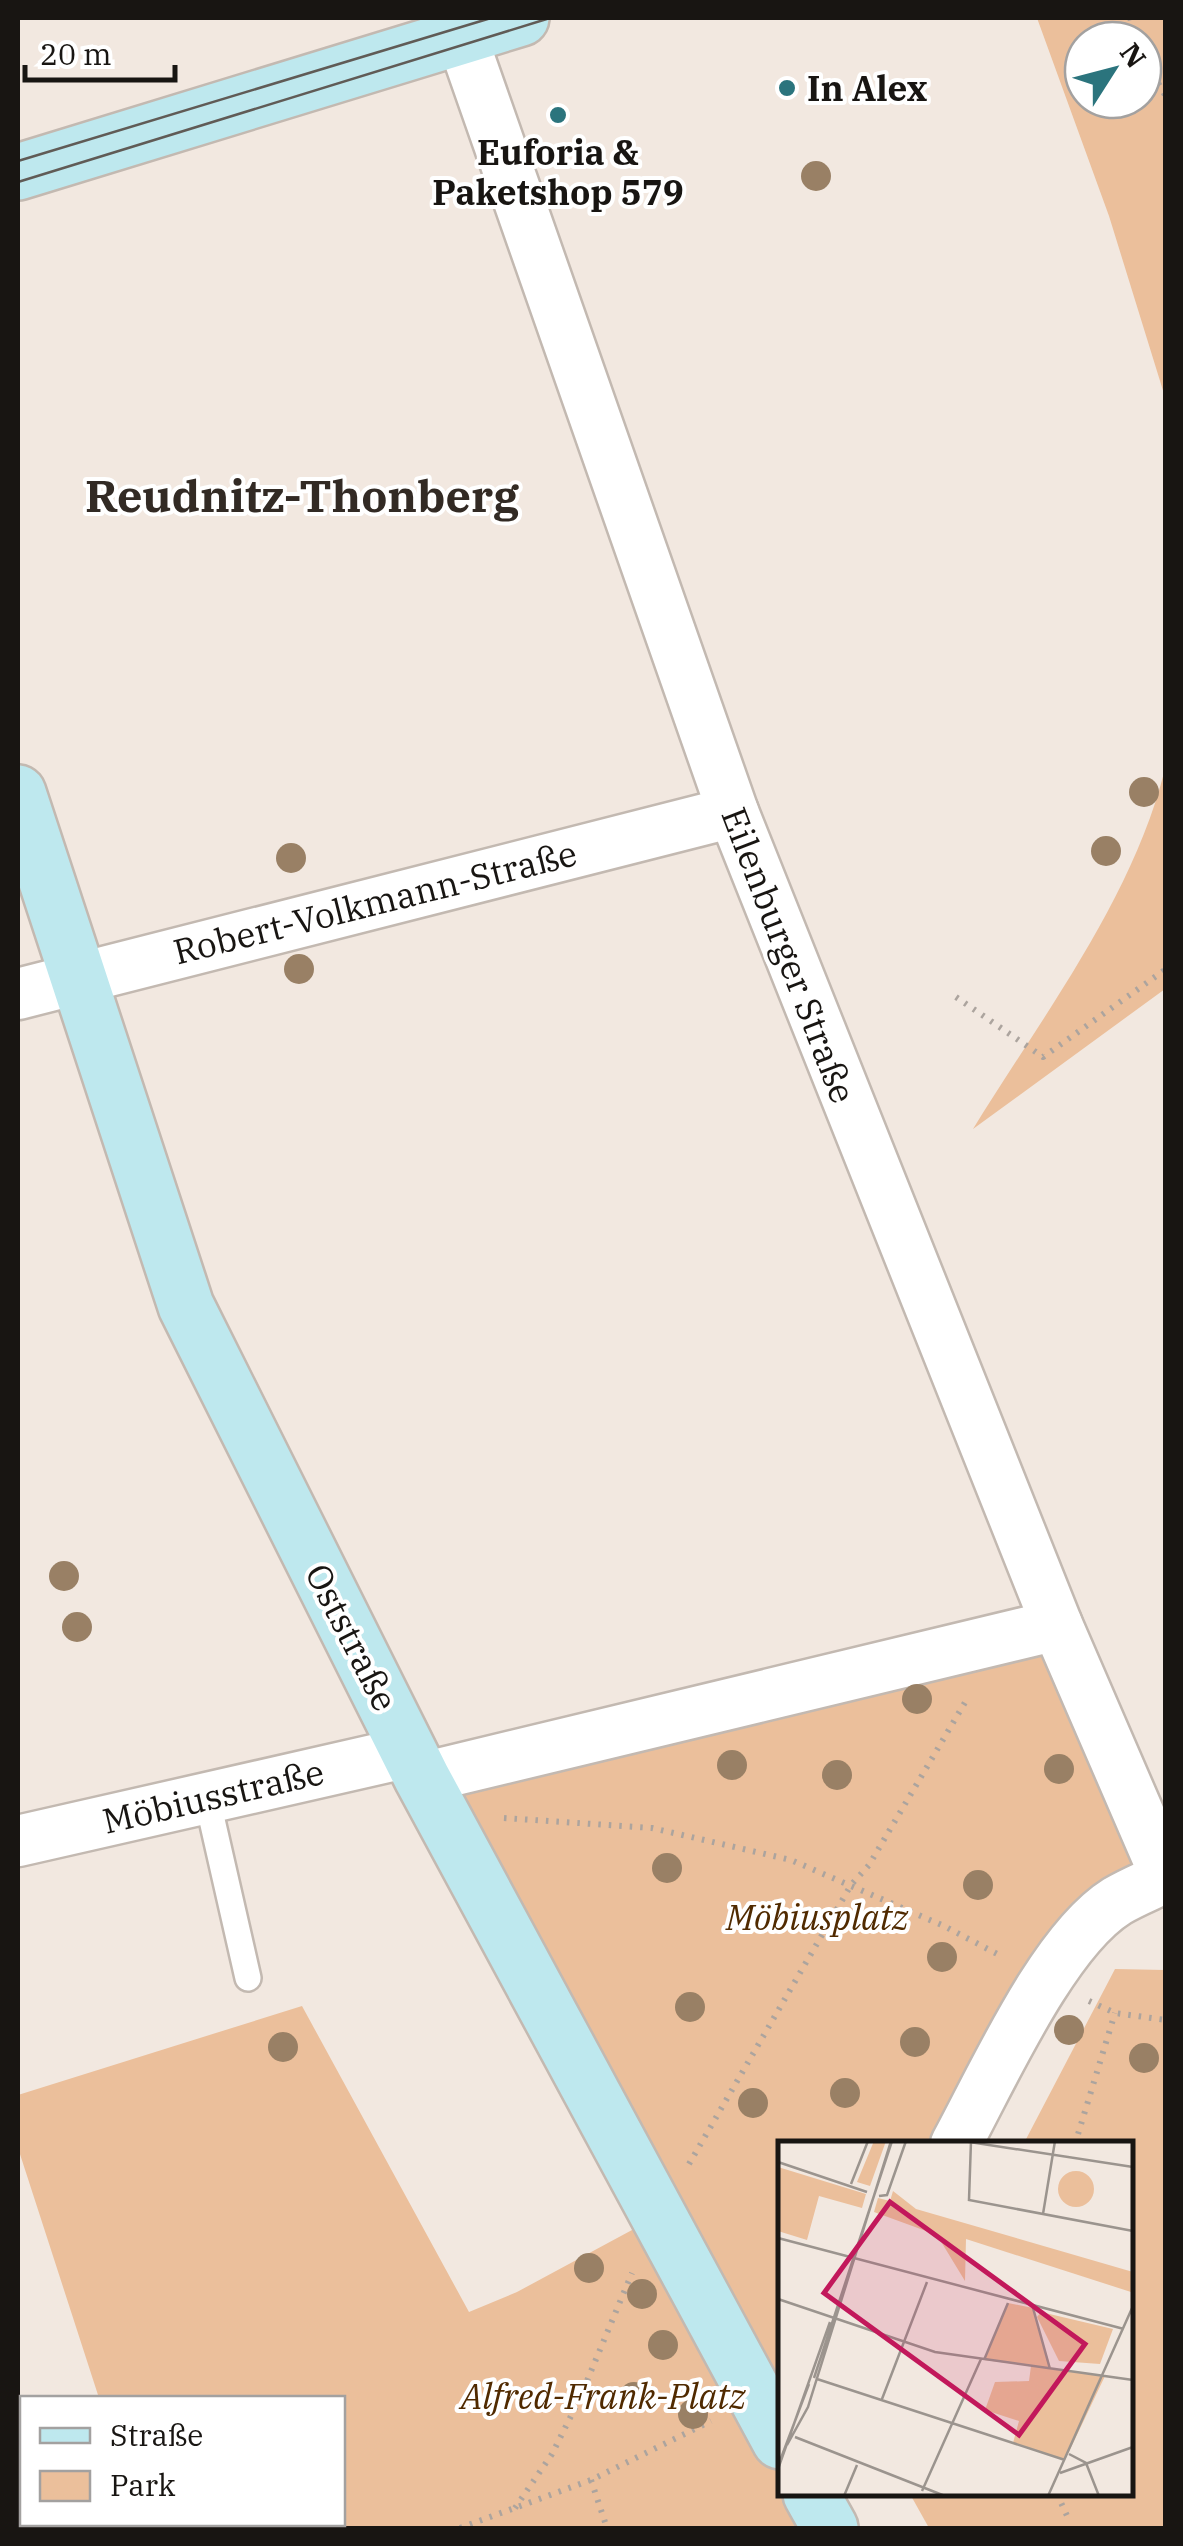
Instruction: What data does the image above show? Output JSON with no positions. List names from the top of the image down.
{
  "streets": {
    "street": [
      "Robert-Volkmann-Straße",
      "Eilenburger Straße",
      "Oststraße",
      "Möbiusstraße"
    ]
  },
  "crossings": [
    ["Robert-Volkmann-Straße", "Eilenburger Straße"],
    ["Robert-Volkmann-Straße", "Oststraße"],
    ["Oststraße", "Möbiusstraße"]
  ],
  "districts": ["Reudnitz-Thonberg"],
  "parks": ["Möbiusplatz", "Alfred-Frank-Platz"],
  "places": ["In Alex", "Euforia & Paketshop 579"],
  "legend": ["Straße", "Park"],
  "scale_bar": "20 m",
  "north": "top right"
}
